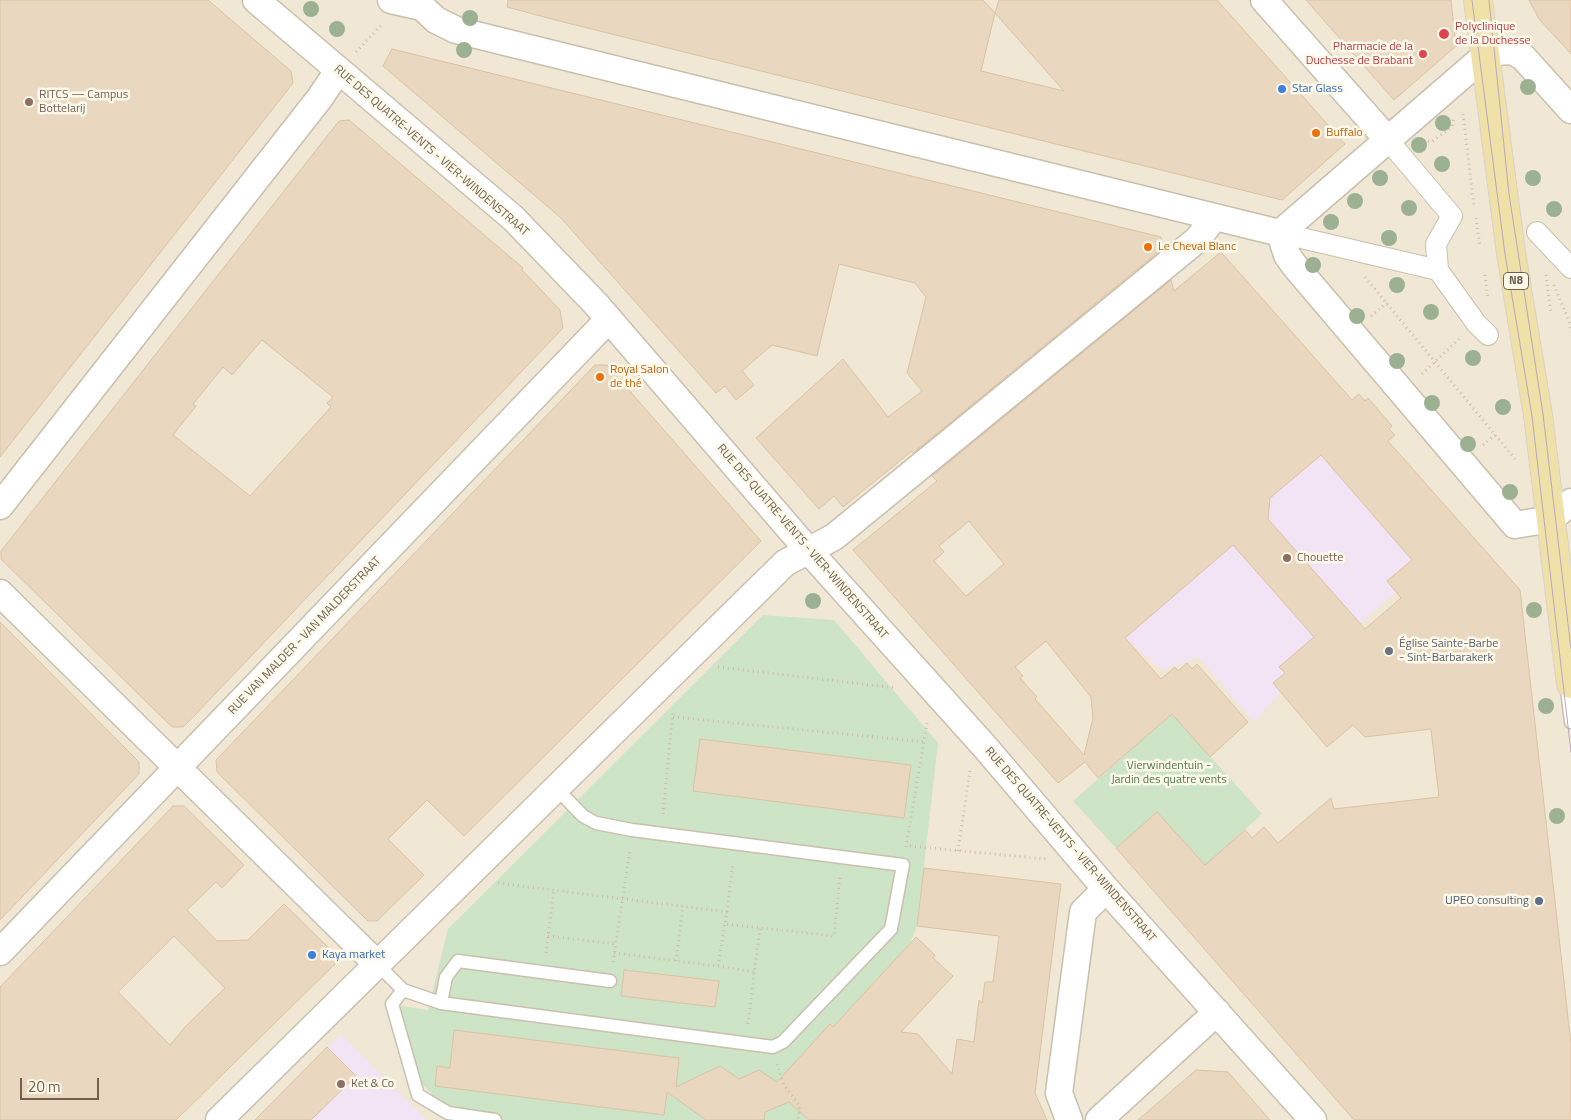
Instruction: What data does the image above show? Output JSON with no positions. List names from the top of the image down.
{
  "streets": {
    "main road": ["N8"],
    "street": ["RUE DES QUATRE-VENTS - VIER-WINDENSTRAAT", "RUE VAN MALDER - VAN MALDERSTRAAT"]
  },
  "crossings": [
    ["RUE DES QUATRE-VENTS - VIER-WINDENSTRAAT", "RUE VAN MALDER - VAN MALDERSTRAAT"]
  ],
  "parks": ["Vierwindentuin - Jardin des quatre vents"],
  "places": [
    "Polyclinique de la Duchesse",
    "Pharmacie de la Duchesse de Brabant",
    "Star Glass",
    "RITCS — Campus Bottelarij",
    "Buffalo",
    "Le Cheval Blanc",
    "Royal Salon de thé",
    "Chouette",
    "Église Sainte-Barbe - Sint-Barbarakerk",
    "UPEO consulting",
    "Kaya market",
    "Ket & Co"
  ],
  "scale_bar": "20 m"
}
